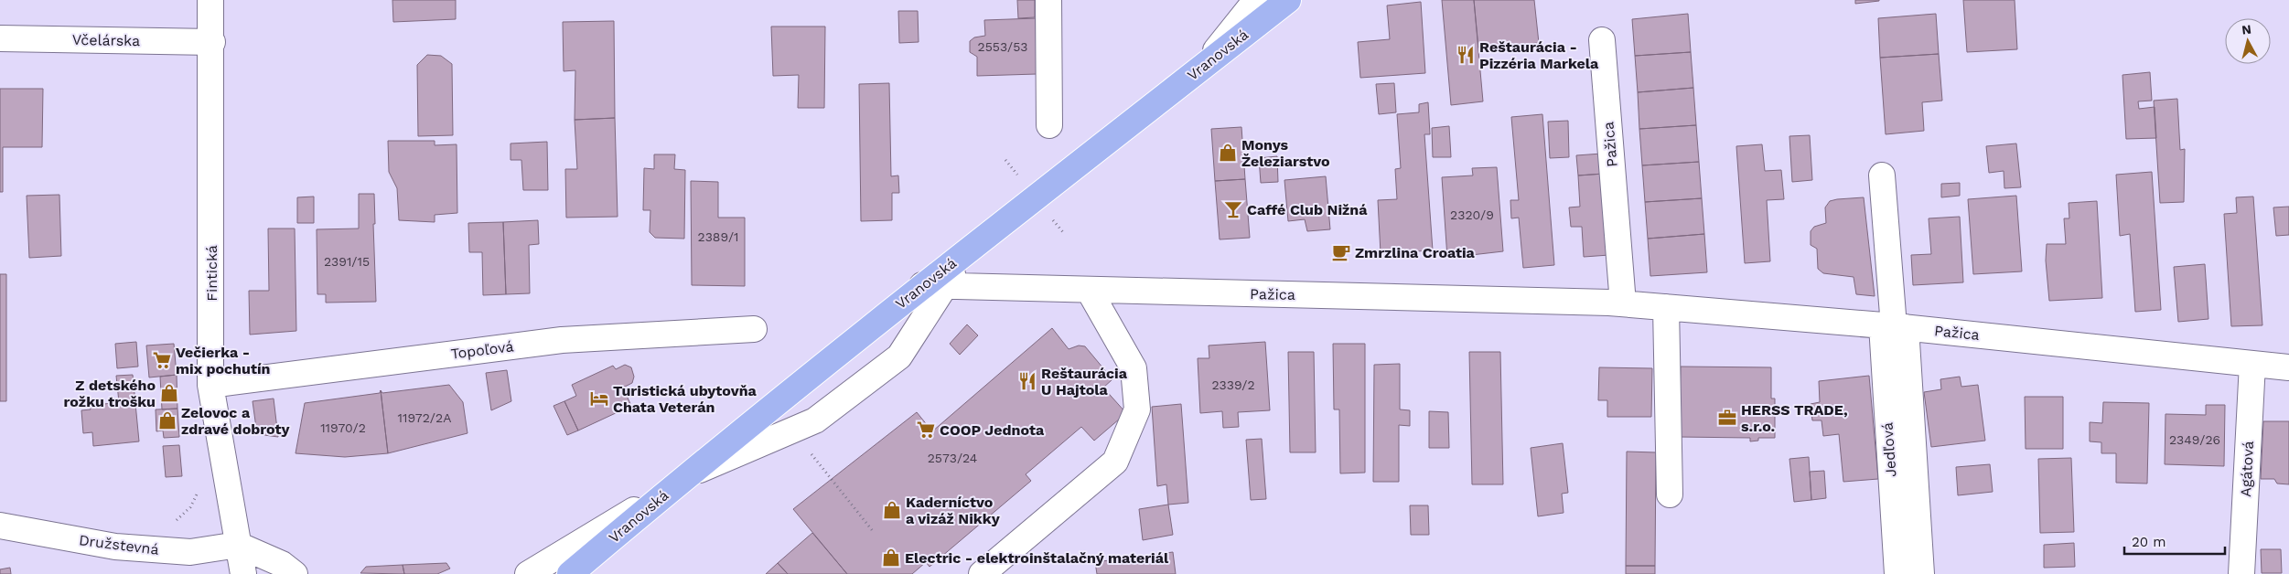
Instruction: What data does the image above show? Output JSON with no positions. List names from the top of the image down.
{
  "streets": {
    "main road": ["Vranovská"],
    "street": [
      "Včelárska",
      "Pažica",
      "Fintická",
      "Topoľová",
      "Jedľová",
      "Agátová",
      "Družstevná"
    ]
  },
  "crossings": [
    ["Včelárska", "Fintická"],
    ["Vranovská", "Pažica"],
    ["Pažica", "Jedľová"],
    ["Pažica", "Agátová"],
    ["Fintická", "Topoľová"],
    ["Fintická", "Družstevná"]
  ],
  "places": {
    "restaurant": ["Reštaurácia - Pizzéria Markela", "Reštaurácia U Hajtola"],
    "shop": [
      "Monys Železiarstvo",
      "Z detského rožku trošku",
      "Zelovoc a zdravé dobroty",
      "Kaderníctvo a vizáž Nikky",
      "Electric - elektroinštalačný materiál"
    ],
    "bar": ["Caffé Club Nižná"],
    "cafe": ["Zmrzlina Croatia"],
    "supermarket": ["Večierka - mix pochutín", "COOP Jednota"],
    "hotel": ["Turistická ubytovňa Chata Veterán"],
    "office": ["HERSS TRADE, s.r.o."]
  },
  "house_numbers": [
    "2553/53",
    "2320/9",
    "2389/1",
    "2391/15",
    "2339/2",
    "11972/2A",
    "11970/2",
    "2349/26",
    "2573/24"
  ],
  "scale_bar": "20 m",
  "north": "top"
}
